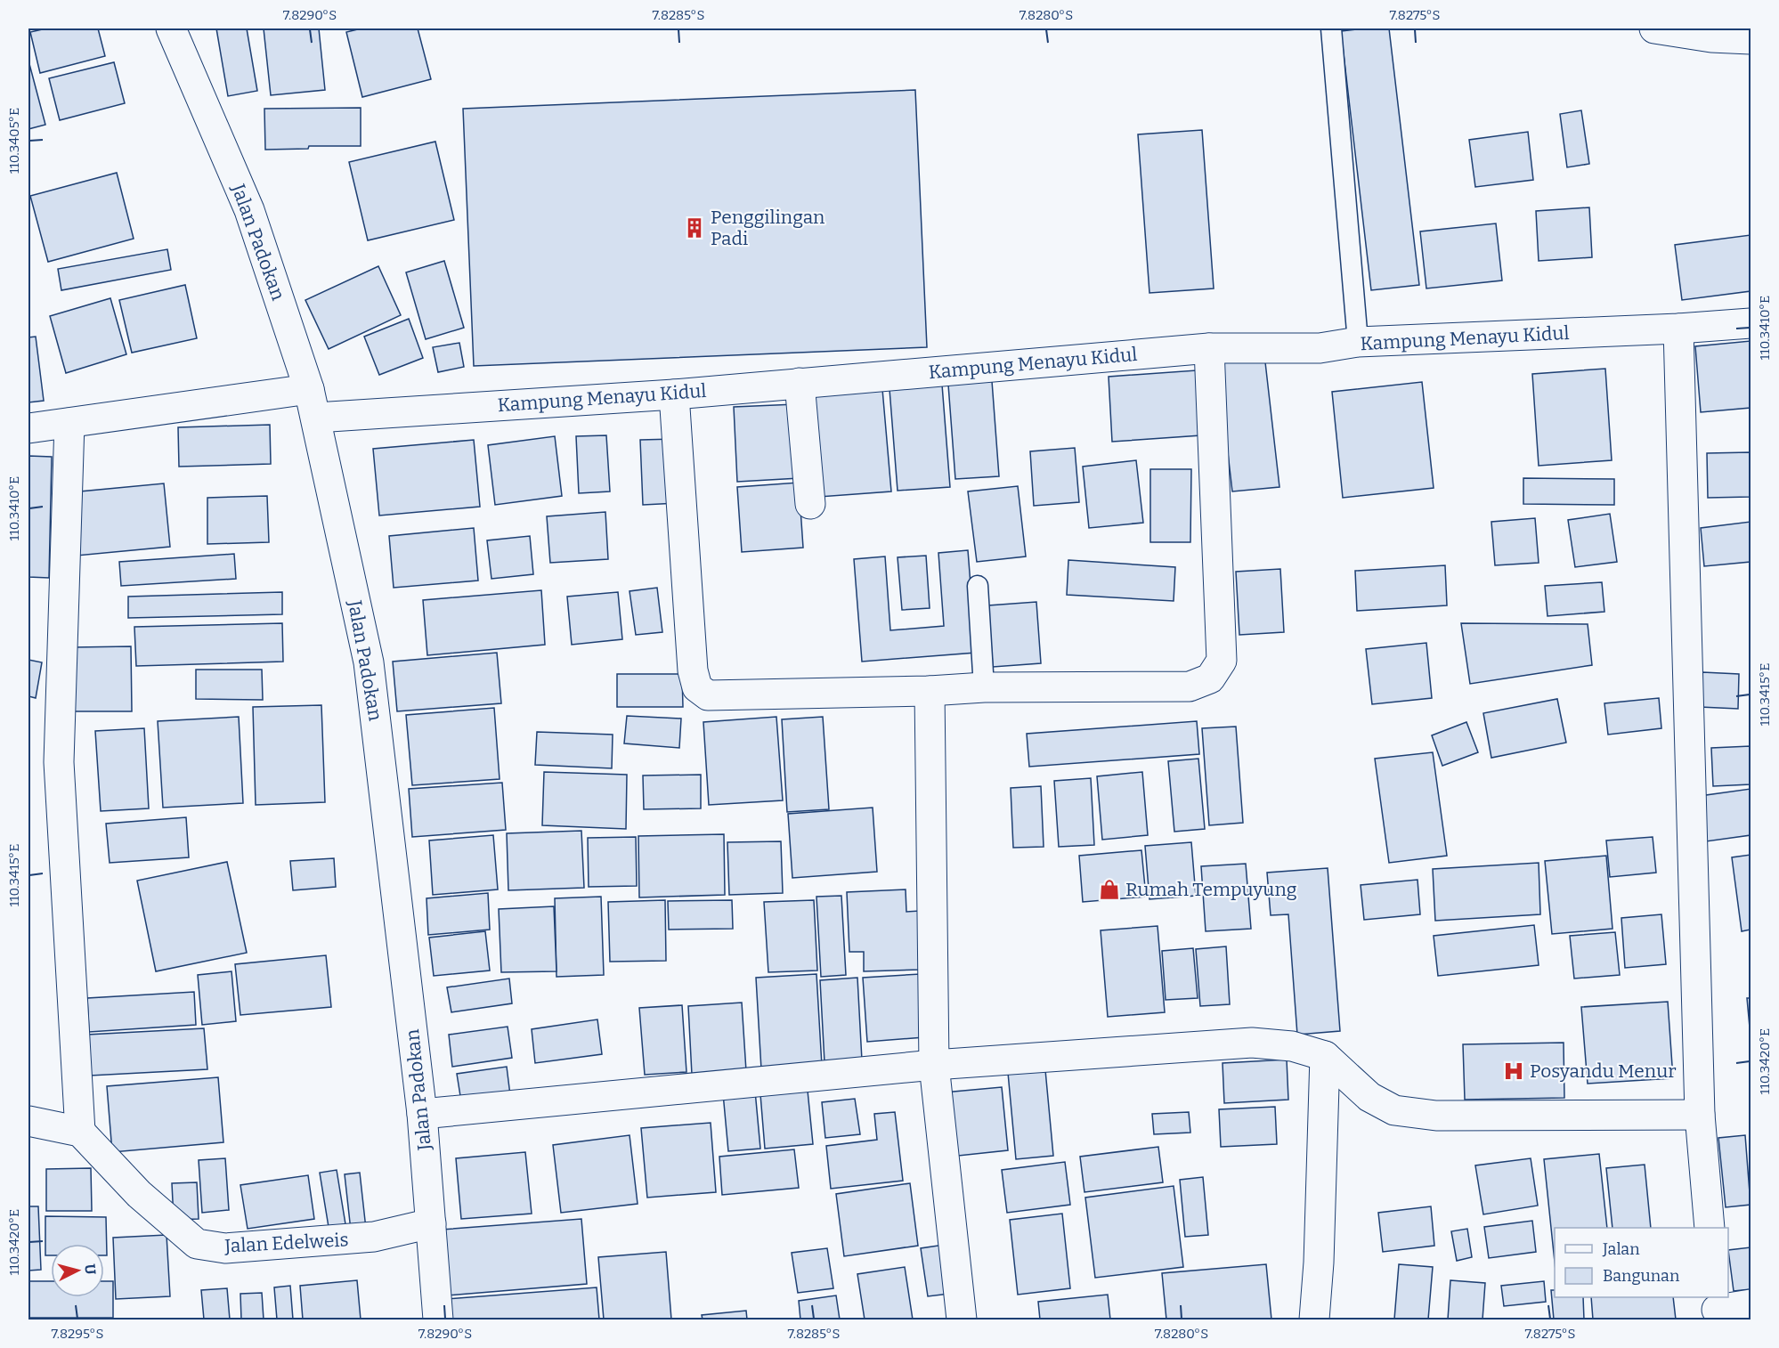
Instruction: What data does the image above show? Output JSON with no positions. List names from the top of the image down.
{
  "streets": {
    "street": ["Jalan Padokan", "Kampung Menayu Kidul", "Jalan Edelweis"]
  },
  "crossings": [
    ["Jalan Padokan", "Kampung Menayu Kidul"],
    ["Jalan Padokan", "Jalan Edelweis"]
  ],
  "places": {
    "building": ["Penggilingan Padi"],
    "shop": ["Rumah Tempuyung"],
    "hospital": ["Posyandu Menur"]
  },
  "legend": ["Jalan", "Bangunan"],
  "north": "right",
  "coordinates": [
    "7.8290°S",
    "7.8285°S",
    "7.8280°S",
    "7.8275°S",
    "110.3405°E",
    "110.3410°E",
    "110.3415°E",
    "110.3420°E",
    "7.8295°S"
  ]
}
